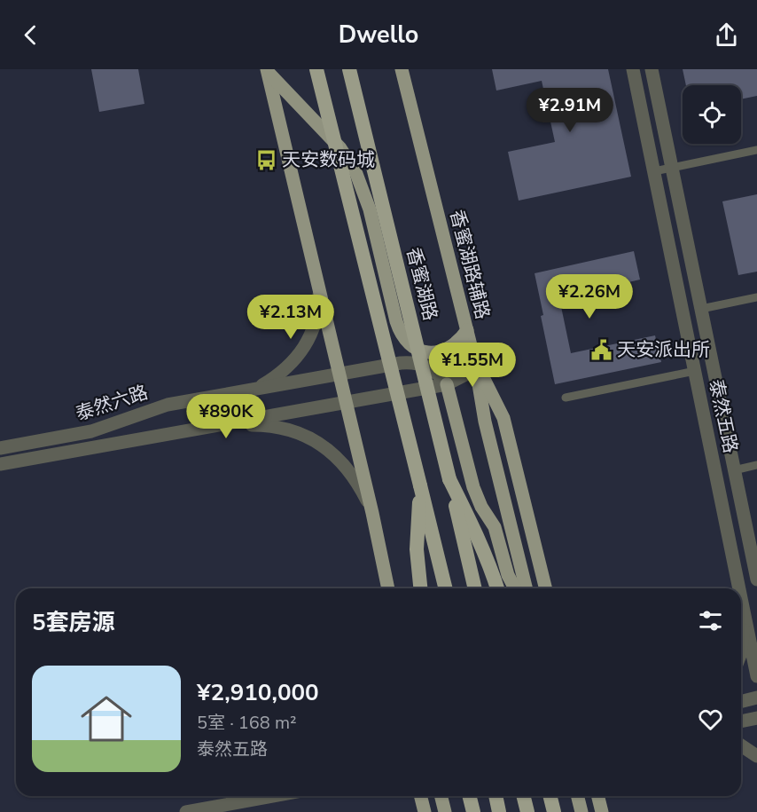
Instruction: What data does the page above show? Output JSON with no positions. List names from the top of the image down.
{
  "streets": {
    "highway": ["香蜜湖路"],
    "main road": ["香蜜湖路辅路"],
    "street": ["泰然六路", "泰然五路"]
  },
  "crossings": [
    ["香蜜湖路辅路", "泰然六路"]
  ],
  "places": {
    "bus stop": ["天安数码城"],
    "public building": ["天安派出所"]
  },
  "page": {
    "header": "Dwello",
    "price": [
      "¥2.91M",
      "¥2.26M",
      "¥2.13M",
      "¥1.55M",
      "¥890K"
    ],
    "heading": "5套房源",
    "list": [
      {
        "name": "¥2,910,000",
        "note": "5室 · 168 m² · 泰然五路"
      }
    ]
  }
}
